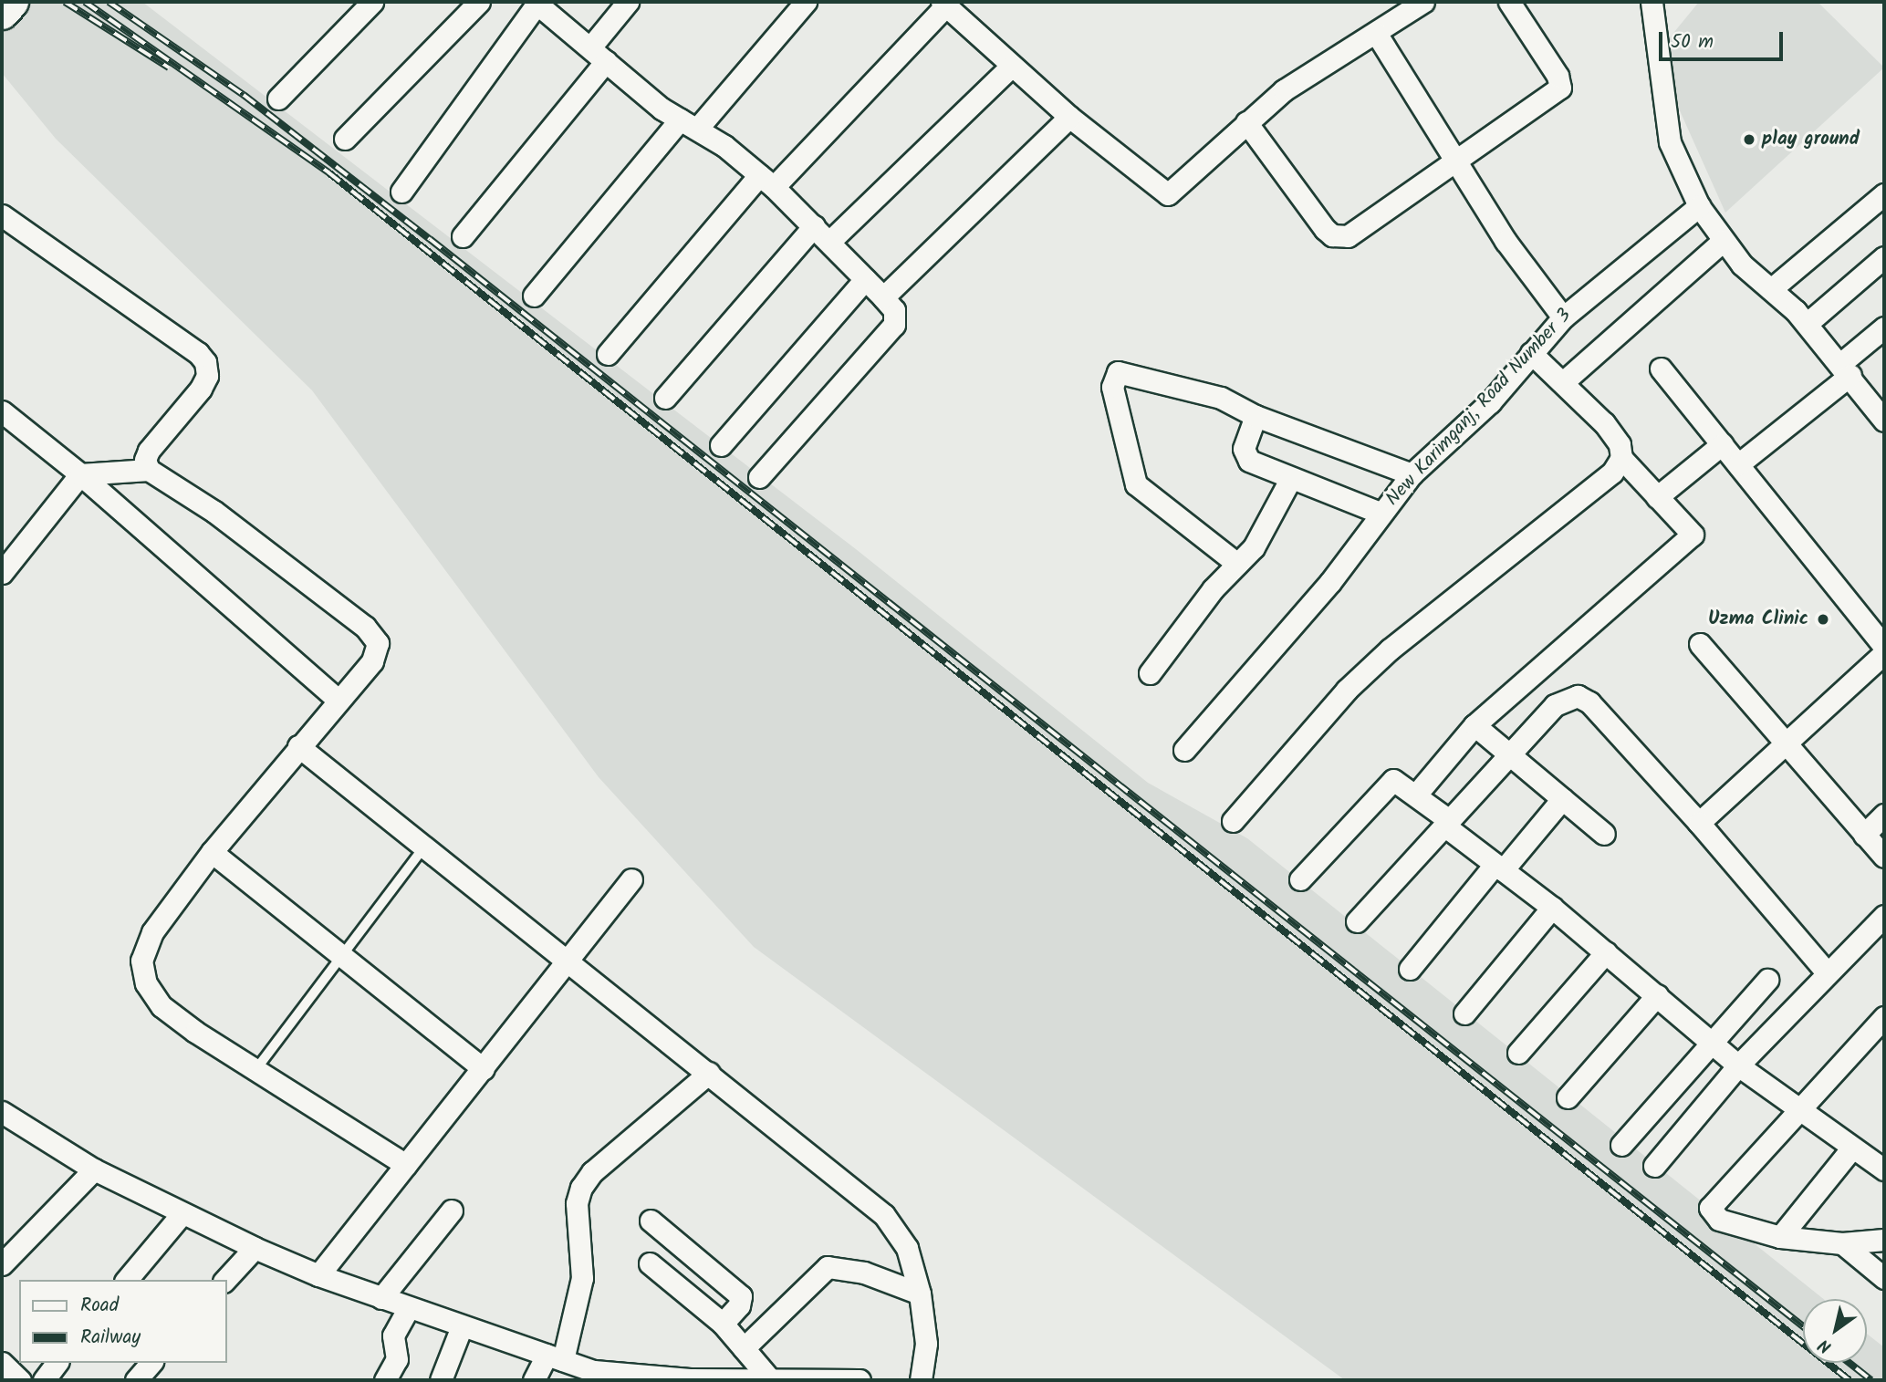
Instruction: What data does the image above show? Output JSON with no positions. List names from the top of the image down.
{
  "streets": {
    "street": ["New Karimganj, Road Number 3"]
  },
  "places": ["play ground", "Uzma Clinic"],
  "legend": ["Road", "Railway"],
  "scale_bar": "50 m",
  "north": "bottom left"
}
